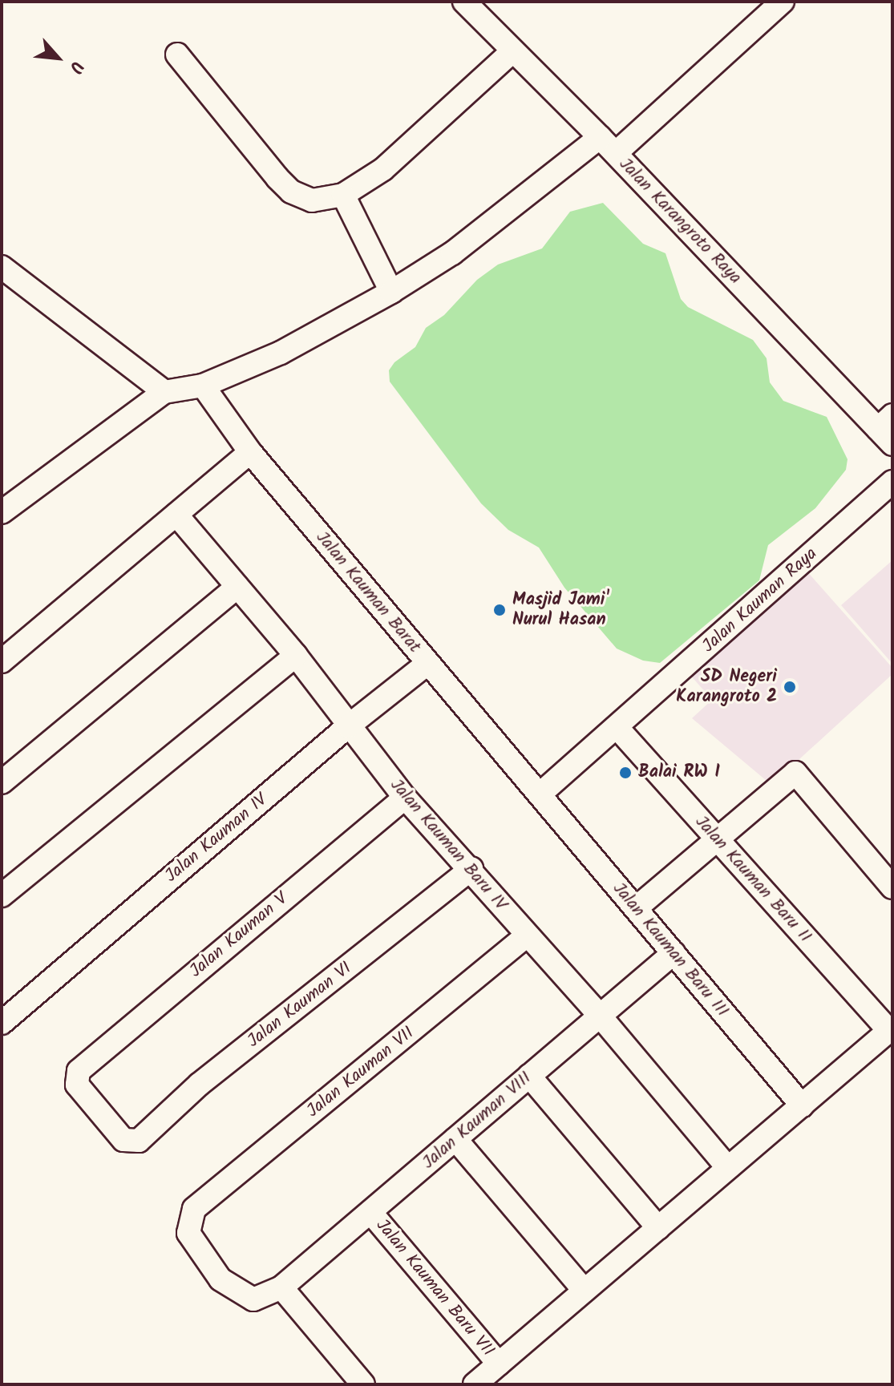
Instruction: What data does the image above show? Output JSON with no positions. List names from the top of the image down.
{
  "streets": {
    "street": [
      "Jalan Karangroto Raya",
      "Jalan Kauman Barat",
      "Jalan Kauman Raya",
      "Jalan Kauman IV",
      "Jalan Kauman Baru IV",
      "Jalan Kauman Baru II",
      "Jalan Kauman V",
      "Jalan Kauman Baru III",
      "Jalan Kauman VI",
      "Jalan Kauman VII",
      "Jalan Kauman VIII",
      "Jalan Kauman Baru VII"
    ]
  },
  "crossings": [
    ["Jalan Kauman Barat", "Jalan Kauman Raya"],
    ["Jalan Kauman Barat", "Jalan Kauman IV"],
    ["Jalan Kauman Barat", "Jalan Kauman Baru III"],
    ["Jalan Kauman Raya", "Jalan Kauman Baru II"],
    ["Jalan Kauman Raya", "Jalan Kauman Baru III"],
    ["Jalan Kauman IV", "Jalan Kauman Baru IV"],
    ["Jalan Kauman Baru IV", "Jalan Kauman V"],
    ["Jalan Kauman Baru IV", "Jalan Kauman VI"],
    ["Jalan Kauman Baru IV", "Jalan Kauman VII"],
    ["Jalan Kauman Baru IV", "Jalan Kauman VIII"],
    ["Jalan Kauman V", "Jalan Kauman VI"],
    ["Jalan Kauman Baru III", "Jalan Kauman VIII"],
    ["Jalan Kauman VII", "Jalan Kauman VIII"],
    ["Jalan Kauman VIII", "Jalan Kauman Baru VII"]
  ],
  "places": ["Masjid Jami' Nurul Hasan", "SD Negeri Karangroto 2", "Balai RW I"],
  "north": "bottom right"
}
